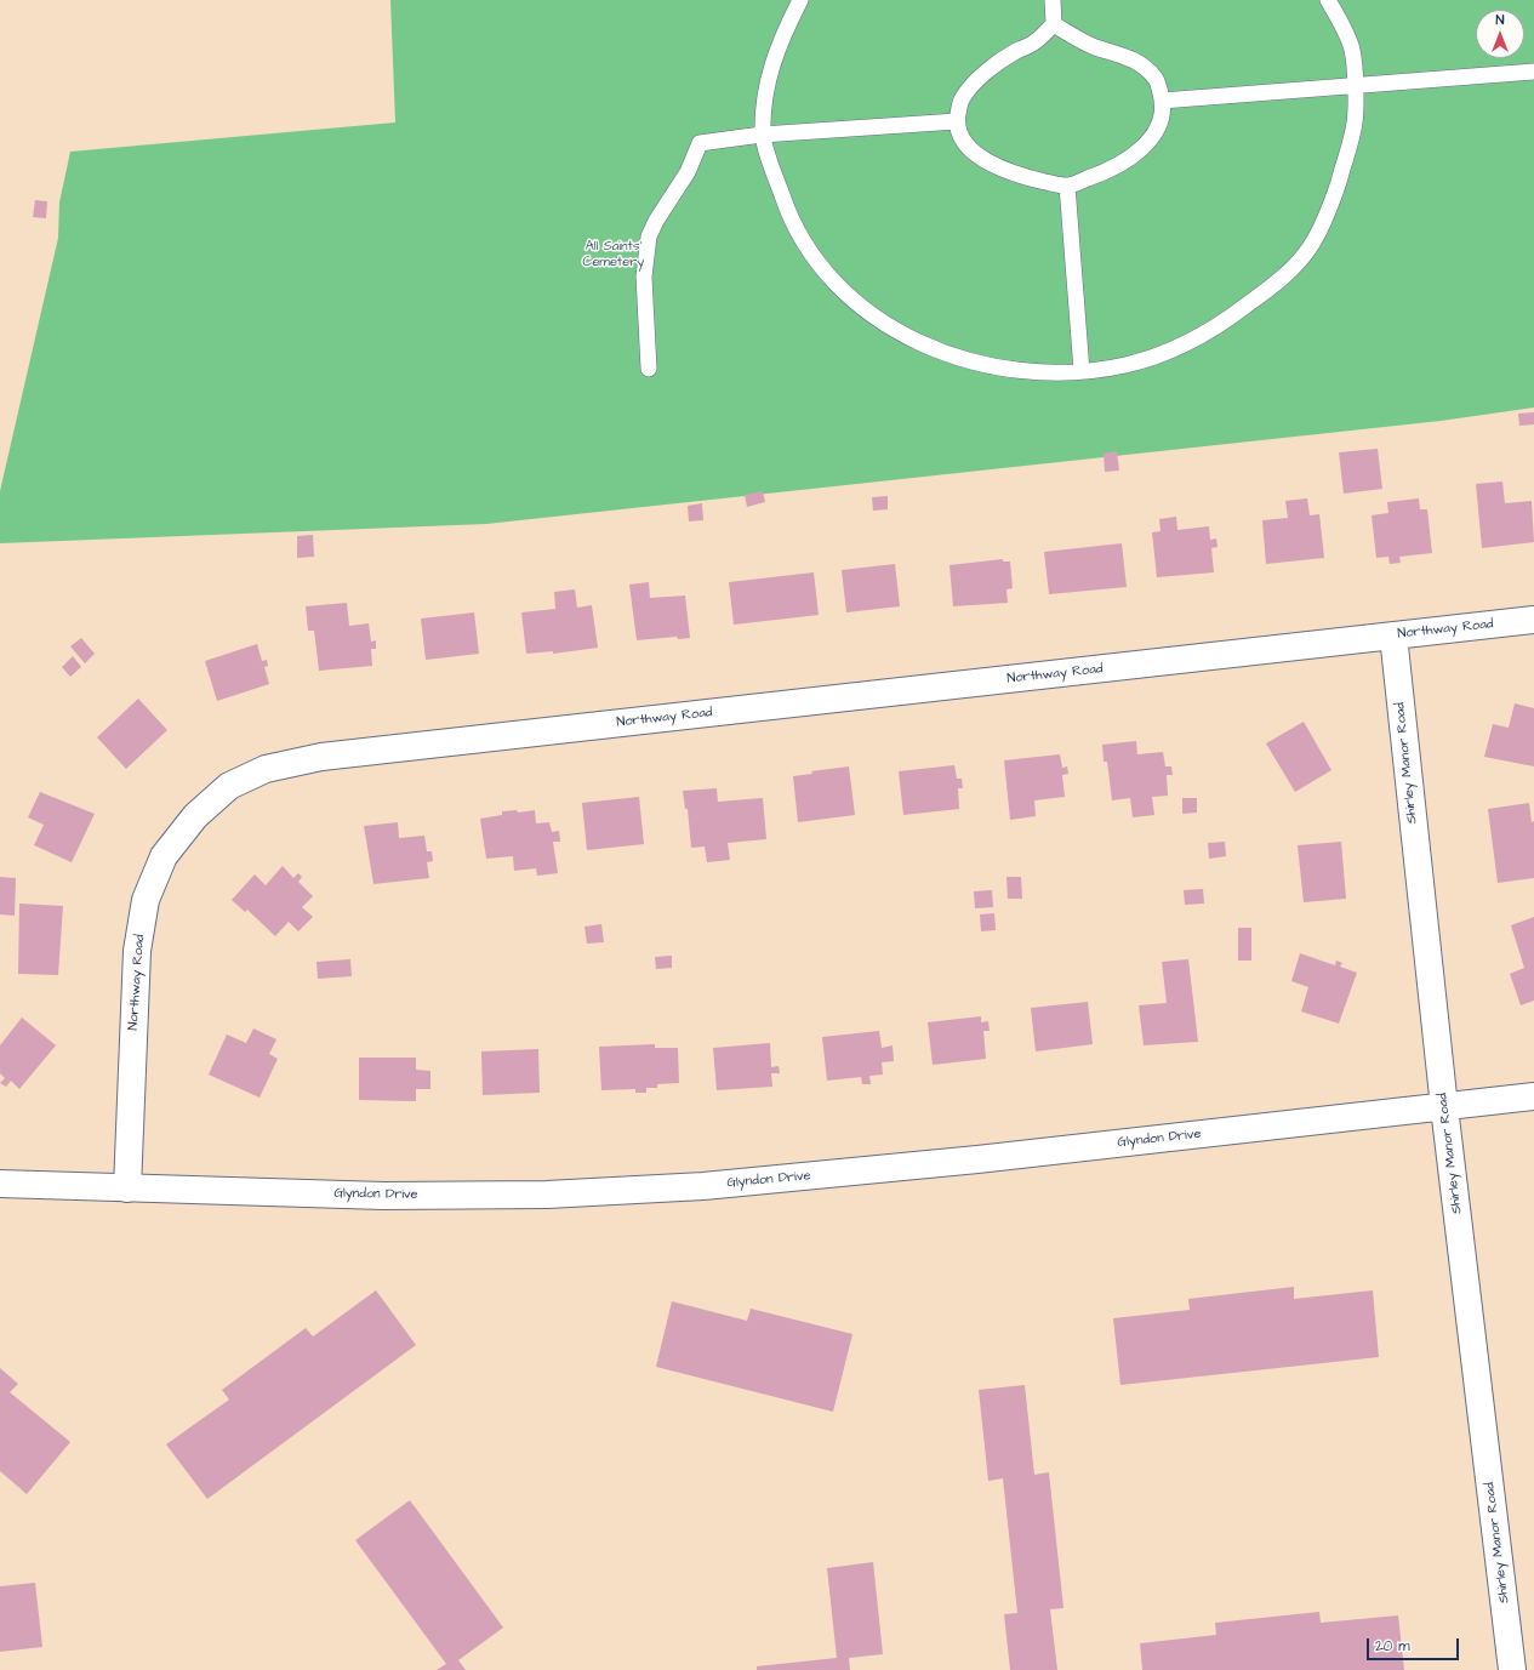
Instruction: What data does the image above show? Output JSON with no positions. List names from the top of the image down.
{
  "streets": {
    "street": ["Northway Road", "Shirley Manor Road", "Glyndon Drive"]
  },
  "crossings": [
    ["Northway Road", "Shirley Manor Road"],
    ["Northway Road", "Glyndon Drive"],
    ["Shirley Manor Road", "Glyndon Drive"]
  ],
  "parks": ["All Saints' Cemetery"],
  "scale_bar": "20 m",
  "north": "top"
}
